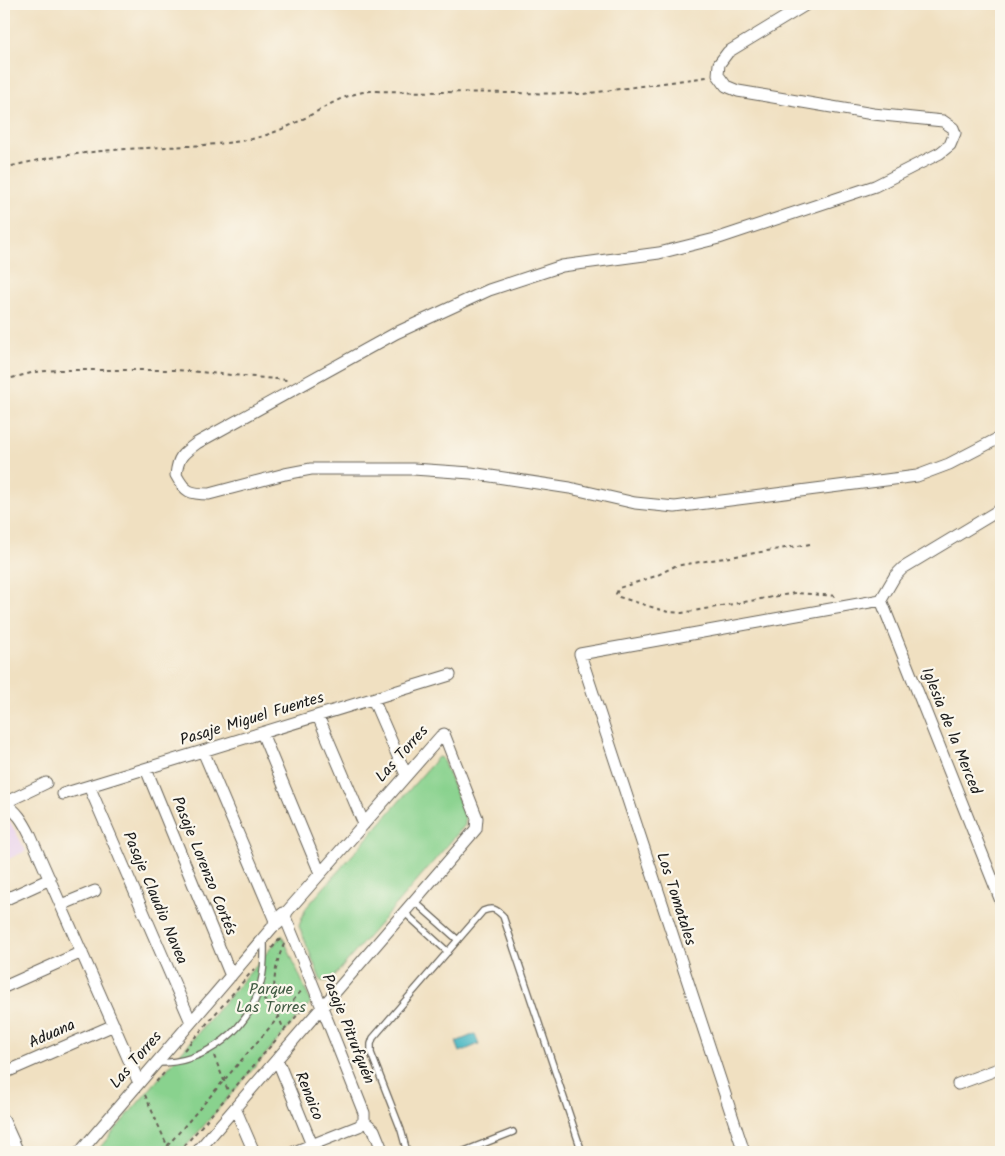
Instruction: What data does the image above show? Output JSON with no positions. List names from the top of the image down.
{
  "streets": {
    "street": [
      "Pasaje Miguel Fuentes",
      "Iglesia de la Merced",
      "Las Torres",
      "Pasaje Lorenzo Cortés",
      "Pasaje Claudio Navea",
      "Los Tomatales",
      "Pasaje Pitrufquén",
      "Aduana",
      "Renaico"
    ]
  },
  "crossings": [
    ["Pasaje Miguel Fuentes", "Pasaje Lorenzo Cortés"],
    ["Pasaje Miguel Fuentes", "Pasaje Claudio Navea"],
    ["Pasaje Miguel Fuentes", "Pasaje Pitrufquén"],
    ["Iglesia de la Merced", "Los Tomatales"],
    ["Las Torres", "Pasaje Lorenzo Cortés"],
    ["Las Torres", "Pasaje Claudio Navea"],
    ["Las Torres", "Pasaje Pitrufquén"],
    ["Las Torres", "Renaico"]
  ],
  "parks": ["Parque Las Torres"]
}
